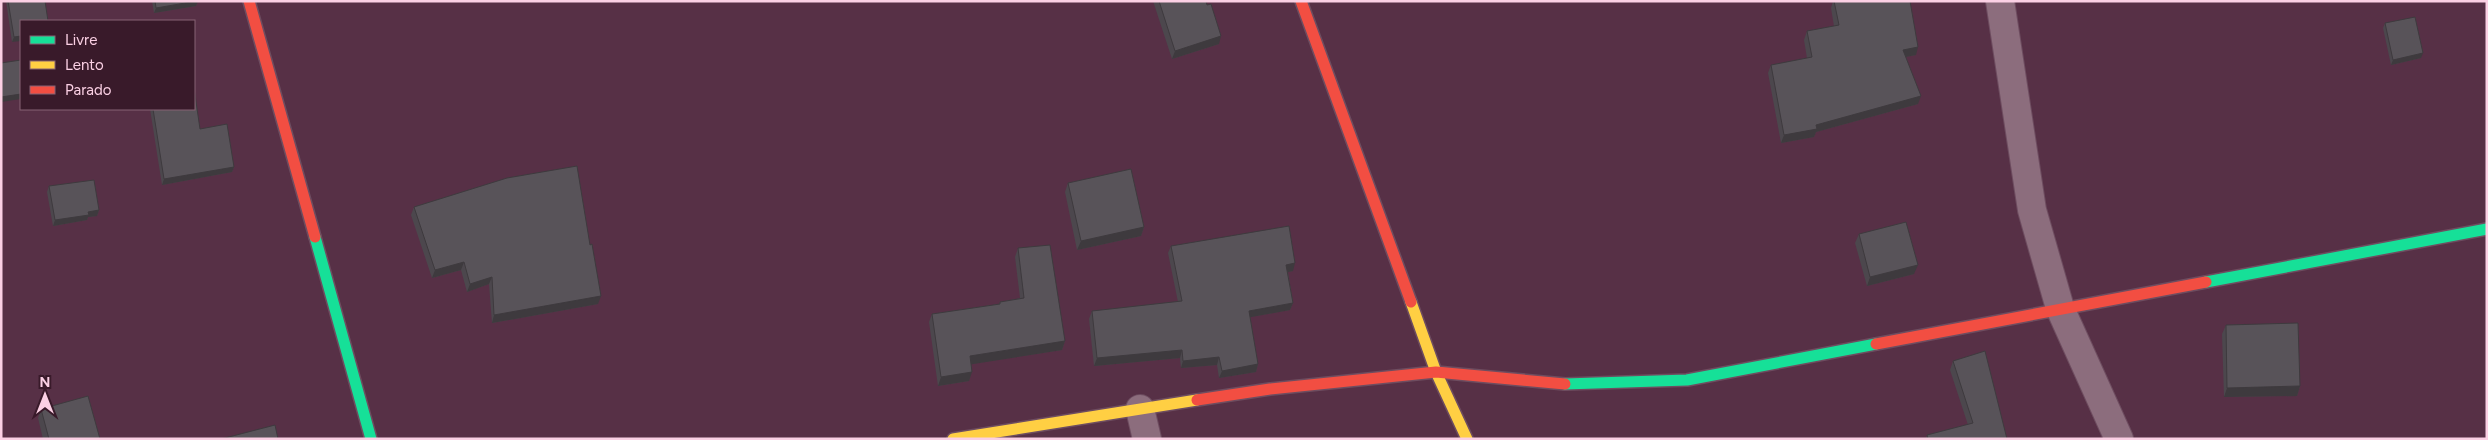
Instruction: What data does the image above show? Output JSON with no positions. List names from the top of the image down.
{
  "legend": ["Livre", "Lento", "Parado"],
  "north": "top"
}
